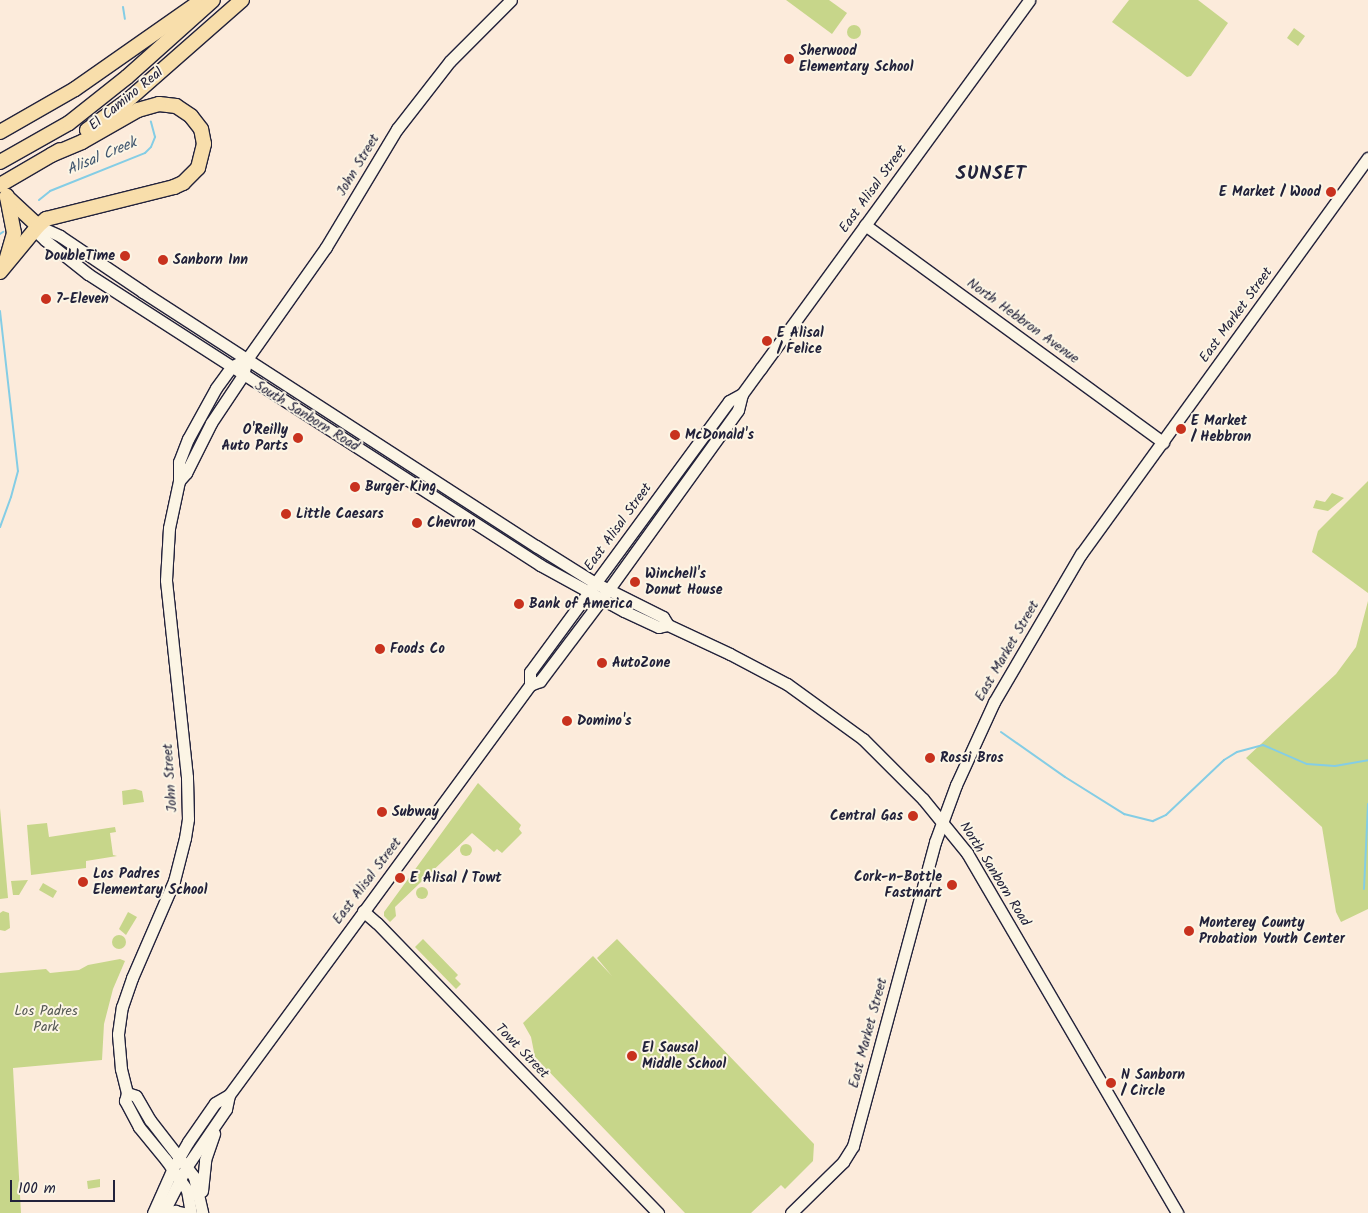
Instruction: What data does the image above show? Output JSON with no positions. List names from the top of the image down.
{
  "streets": {
    "highway": ["El Camino Real", "South Sanborn Road"],
    "main road": [
      "John Street",
      "East Alisal Street",
      "East Market Street",
      "North Hebbron Avenue",
      "North Sanborn Road",
      "Towt Street"
    ]
  },
  "crossings": [
    ["El Camino Real", "South Sanborn Road"],
    ["John Street", "East Alisal Street"],
    ["John Street", "South Sanborn Road"],
    ["East Alisal Street", "North Hebbron Avenue"],
    ["East Alisal Street", "South Sanborn Road"],
    ["East Alisal Street", "North Sanborn Road"],
    ["East Alisal Street", "Towt Street"],
    ["East Market Street", "North Hebbron Avenue"],
    ["East Market Street", "North Sanborn Road"],
    ["South Sanborn Road", "North Sanborn Road"]
  ],
  "districts": ["SUNSET"],
  "water": ["Alisal Creek"],
  "parks": ["Los Padres Park"],
  "places": [
    "Sherwood Elementary School",
    "E Market / Wood",
    "DoubleTime",
    "Sanborn Inn",
    "7-Eleven",
    "E Alisal / Felice",
    "E Market / Hebbron",
    "McDonald's",
    "O'Reilly Auto Parts",
    "Burger King",
    "Little Caesars",
    "Chevron",
    "Winchell's Donut House",
    "Bank of America",
    "Foods Co",
    "AutoZone",
    "Domino's",
    "Rossi Bros",
    "Subway",
    "Central Gas",
    "E Alisal / Towt",
    "Los Padres Elementary School",
    "Cork-n-Bottle Fastmart",
    "Monterey County Probation Youth Center",
    "El Sausal Middle School",
    "N Sanborn / Circle"
  ],
  "scale_bar": "100 m"
}
